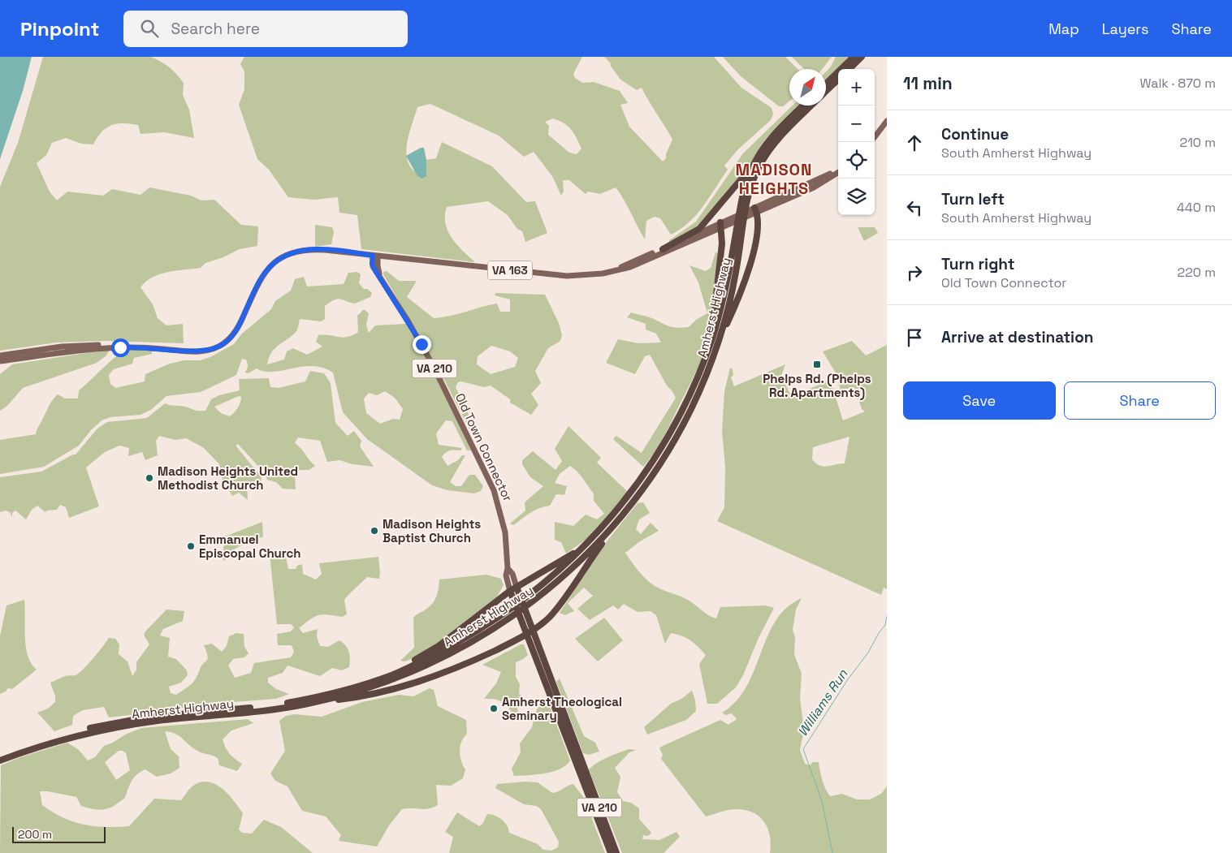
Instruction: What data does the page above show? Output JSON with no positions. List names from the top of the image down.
{
  "streets": {
    "highway": ["Amherst Highway", "VA 210", "Old Town Connector"],
    "main road": ["VA 163"]
  },
  "crossings": [
    ["VA 163", "Old Town Connector"]
  ],
  "districts": ["MADISON HEIGHTS"],
  "water": ["Williams Run"],
  "places": {
    "transit": ["Phelps Rd. (Phelps Rd. Apartments)"],
    "other": [
      "Madison Heights United Methodist Church",
      "Madison Heights Baptist Church",
      "Emmanuel Episcopal Church",
      "Amherst Theological Seminary"
    ]
  },
  "scale_bar": "200 m",
  "north": "top right",
  "page": {
    "header": "Pinpoint",
    "search": "Search here",
    "nav": ["Map", "Layers", "Share"],
    "heading": ["11 min", "Walk · 870 m"],
    "map_buttons": ["+", "−"],
    "list": [
      ["Continue", "South Amherst Highway", "210 m"],
      ["Turn left", "South Amherst Highway", "440 m"],
      ["Turn right", "Old Town Connector", "220 m"],
      "Arrive at destination"
    ],
    "buttons": ["Save", "Share"],
    "scale": "200 m"
  }
}
